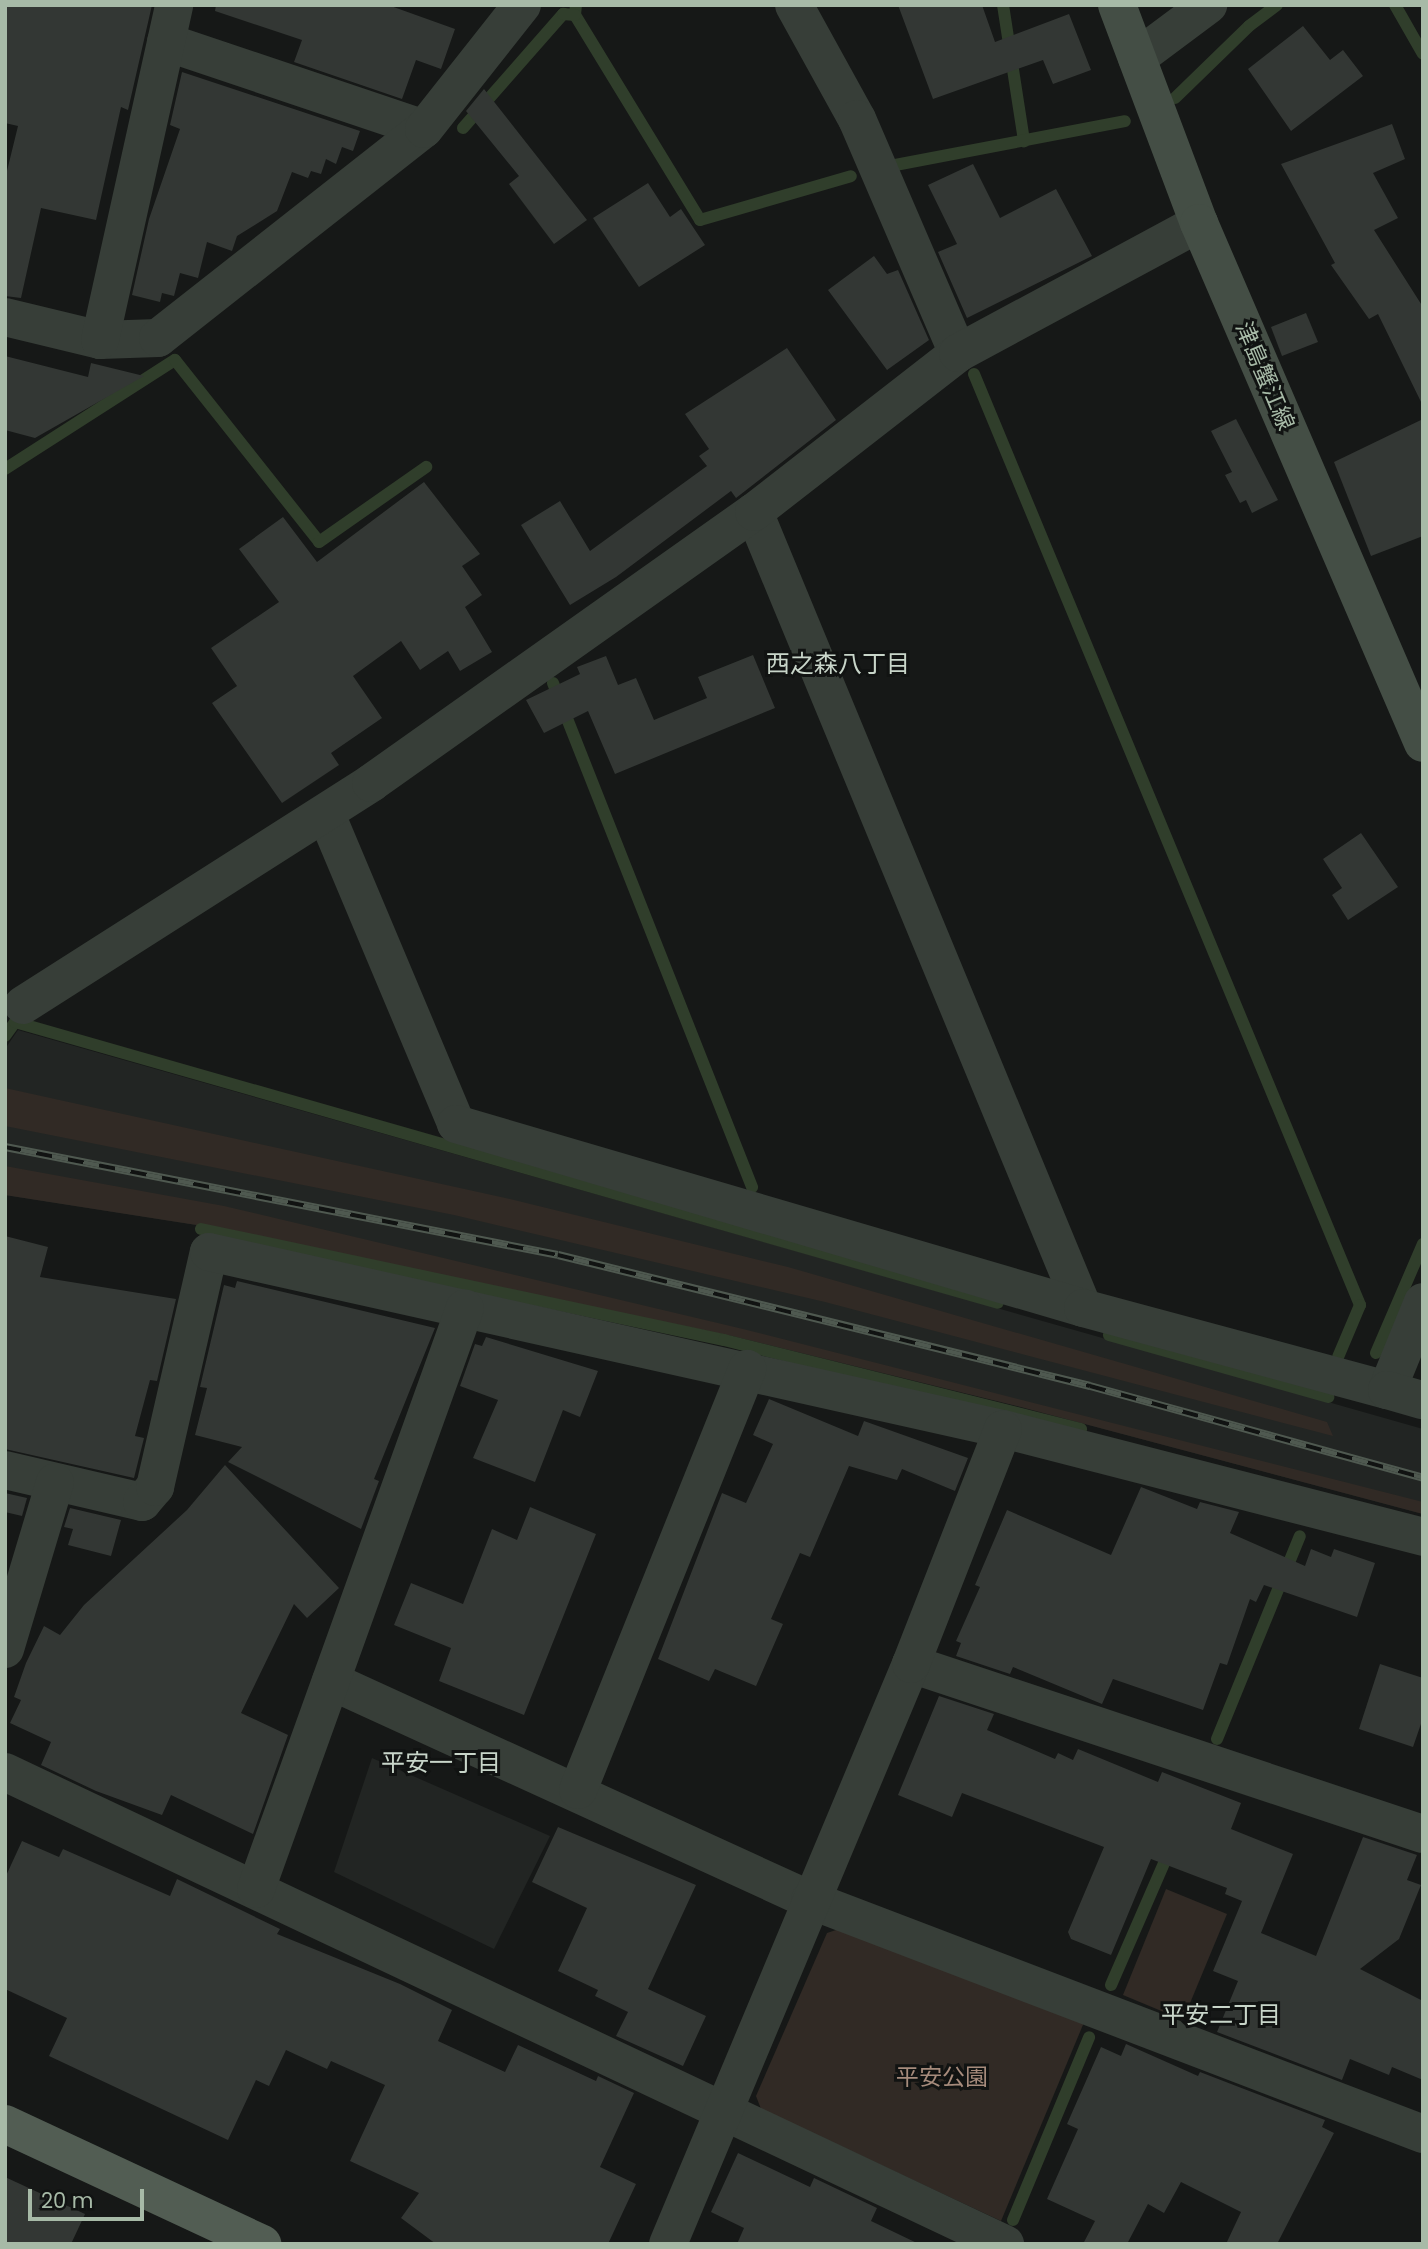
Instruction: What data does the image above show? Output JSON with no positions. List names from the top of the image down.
{
  "streets": {
    "main road": ["津島蟹江線"]
  },
  "districts": ["西之森八丁目", "平安一丁目", "平安二丁目"],
  "parks": ["平安公園"],
  "scale_bar": "20 m"
}
